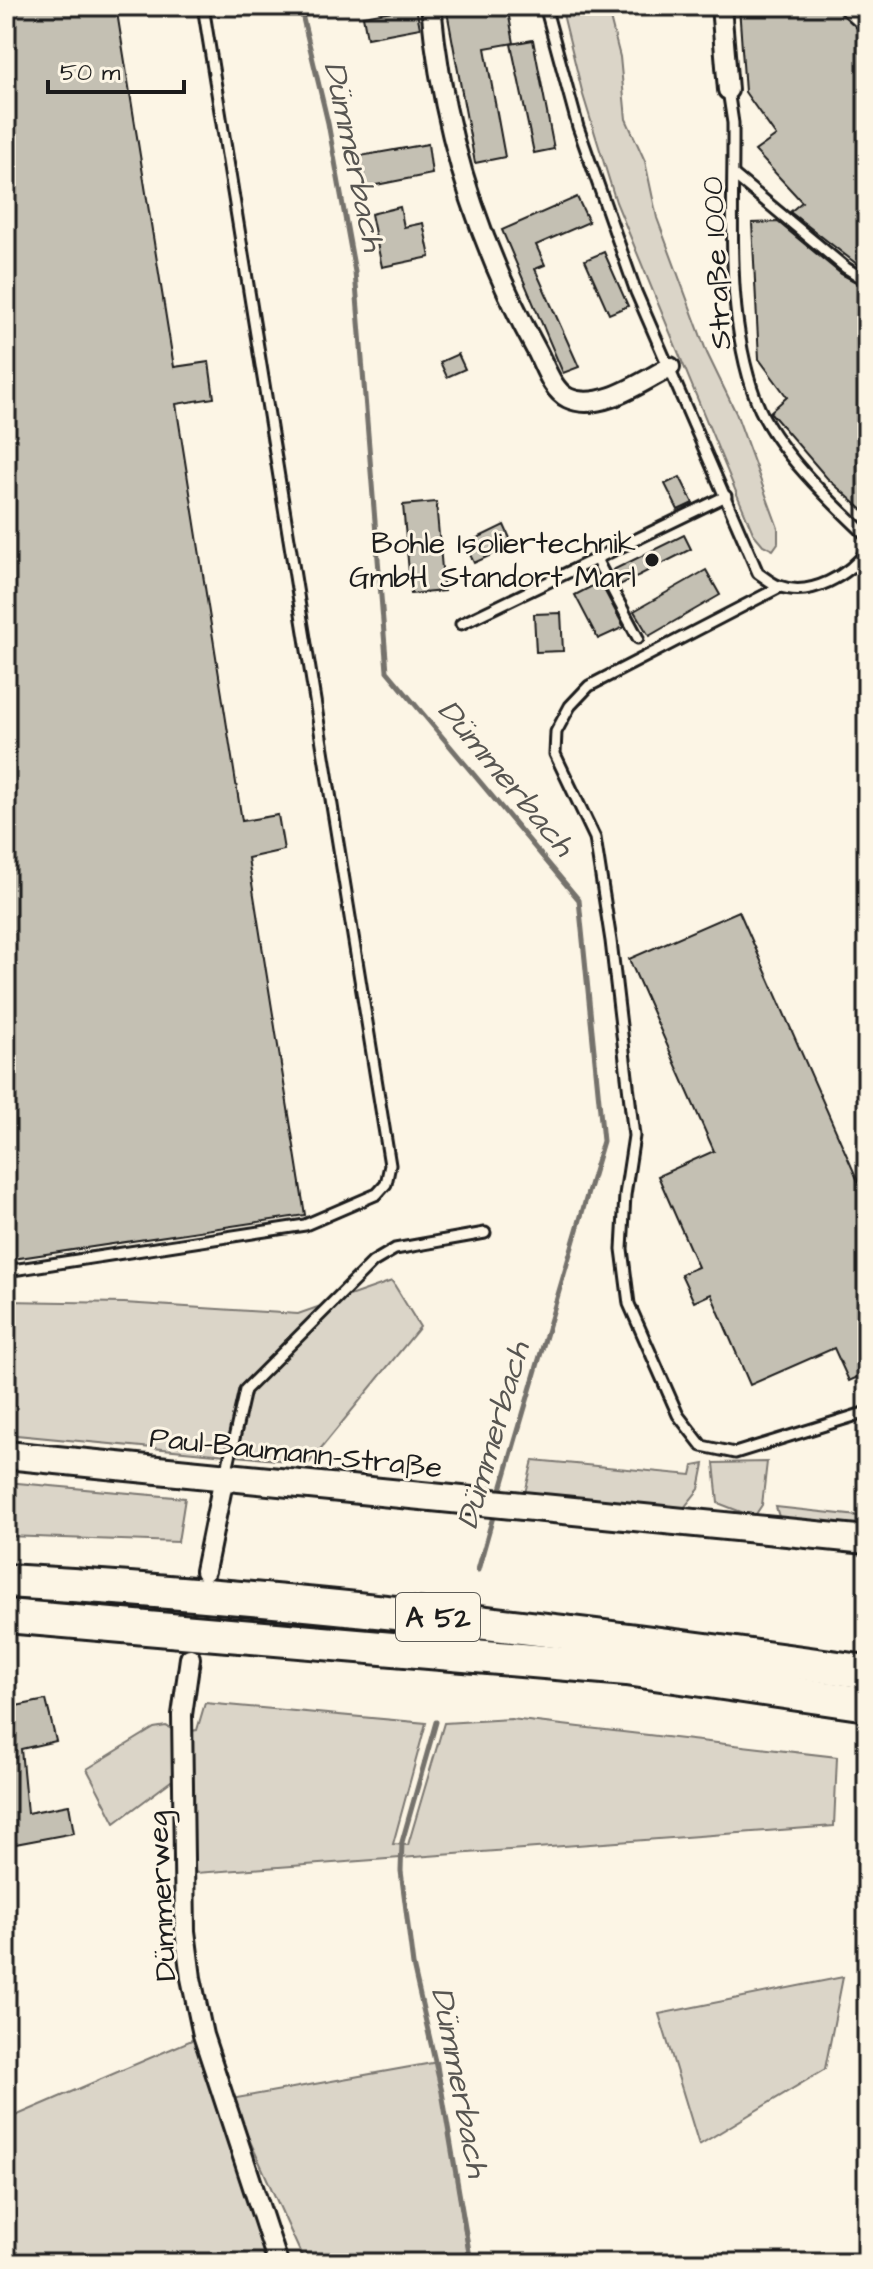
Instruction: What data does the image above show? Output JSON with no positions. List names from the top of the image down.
{
  "streets": {
    "highway": ["A 52"],
    "main road": ["Paul-Baumann-Straße"],
    "street": ["Dümmerweg"],
    "lane": ["Straße 1000"]
  },
  "water": ["Dümmerbach"],
  "places": ["Bohle Isoliertechnik GmbH Standort Marl"],
  "scale_bar": "50 m"
}
